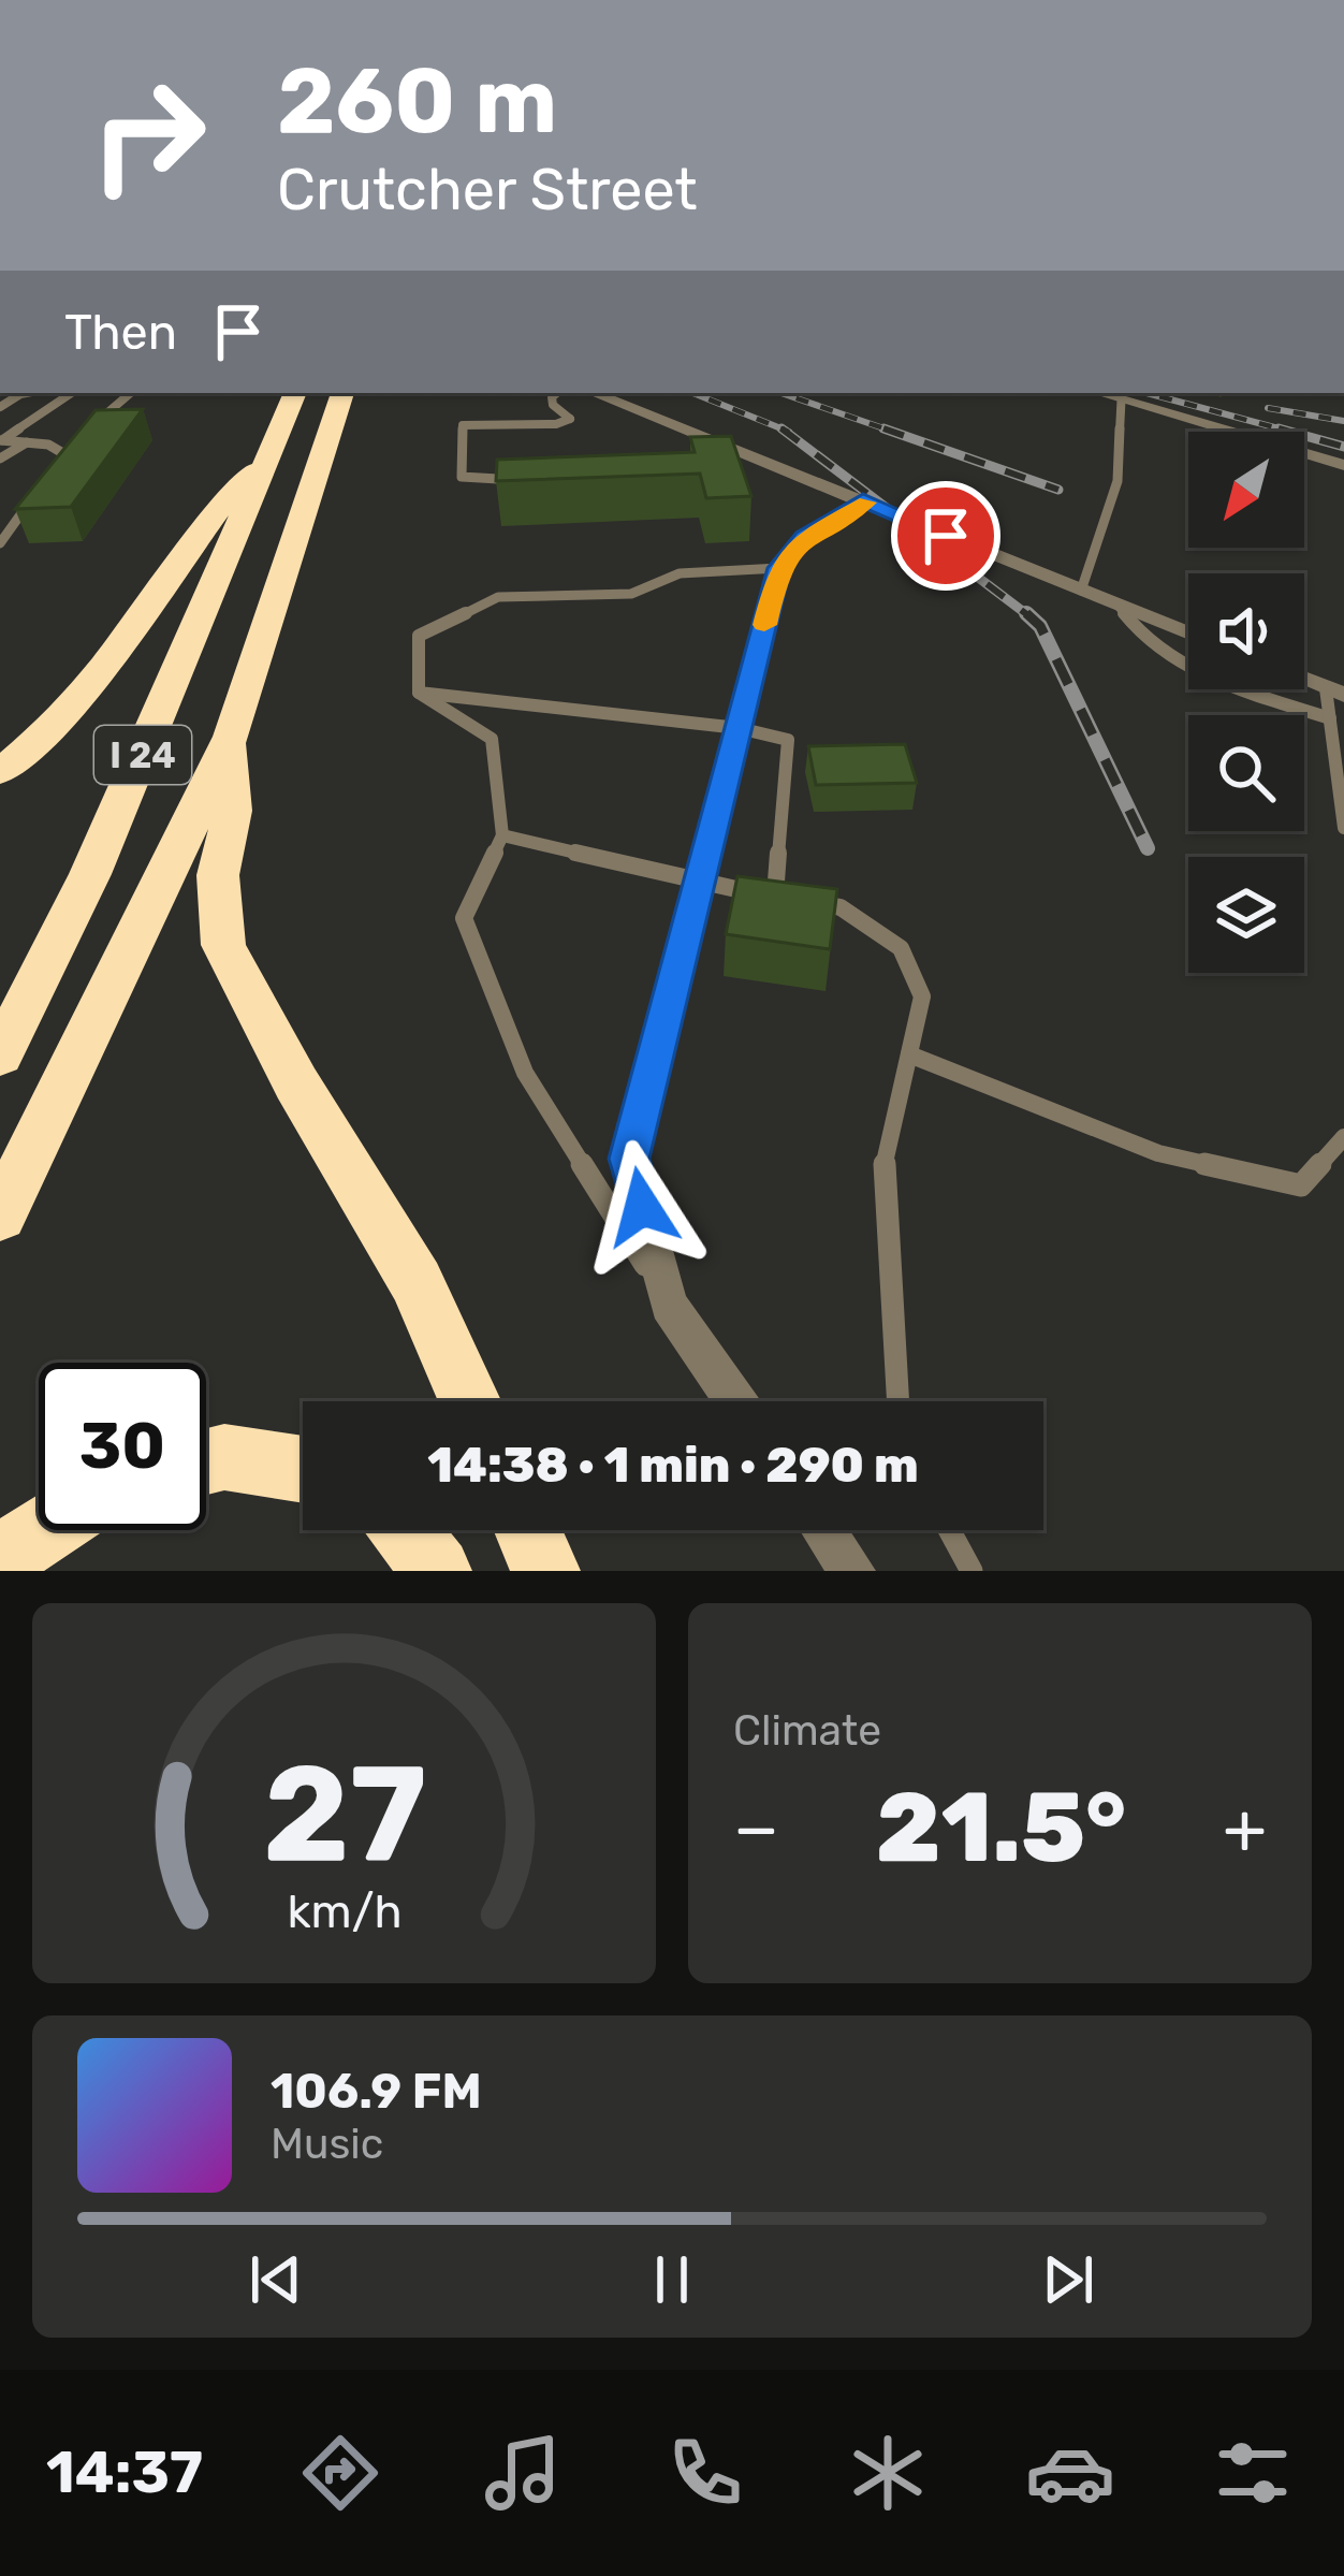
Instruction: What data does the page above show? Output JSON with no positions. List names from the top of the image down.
{
  "streets": {
    "highway": ["I 24"]
  },
  "north": "bottom left",
  "page": {
    "turn": ["260 m", "Crutcher Street"],
    "then": "Then",
    "limit": "30",
    "trip": "14:38 · 1 min · 290 m",
    "tile": "Climate",
    "heat": ["−", "21.5°", "+"],
    "song": ["106.9 FM", "Music"],
    "tabs": "14:37",
    "gauge": ["27", "km/h"]
  }
}
